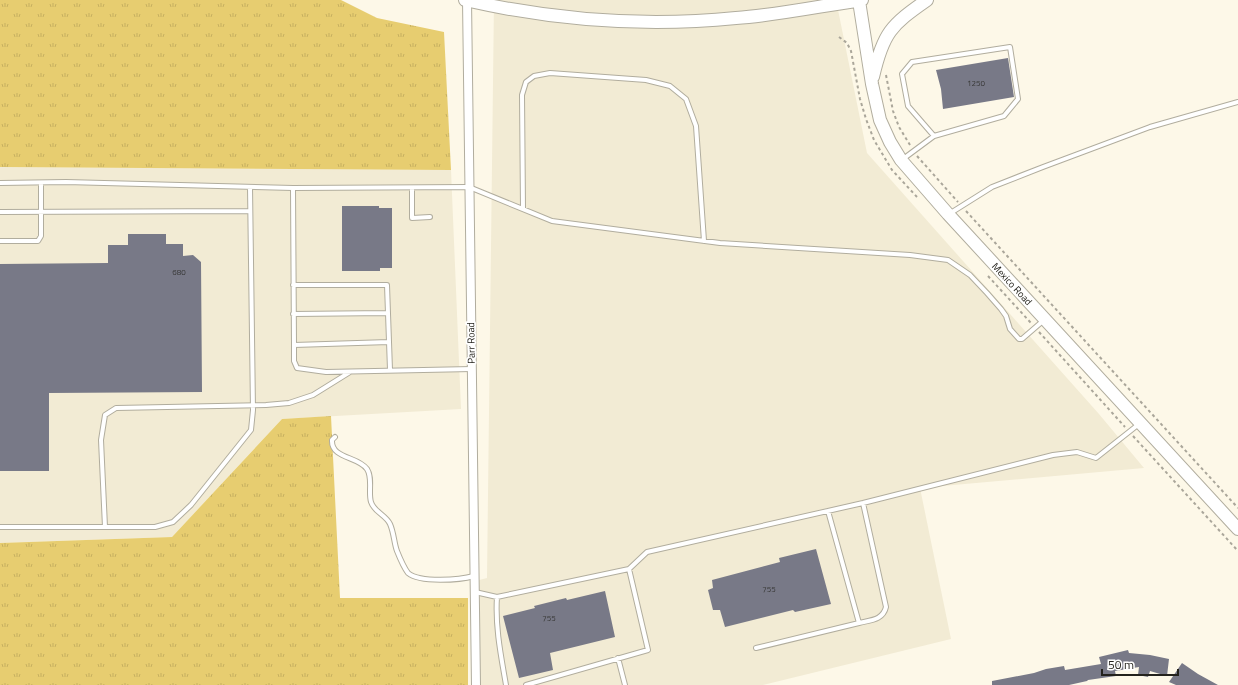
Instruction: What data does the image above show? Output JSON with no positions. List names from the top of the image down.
{
  "streets": {
    "street": ["Mexico Road", "Parr Road"]
  },
  "house_numbers": [
    "1250",
    "680",
    "755",
    "755"
  ],
  "scale_bar": "50 m"
}
